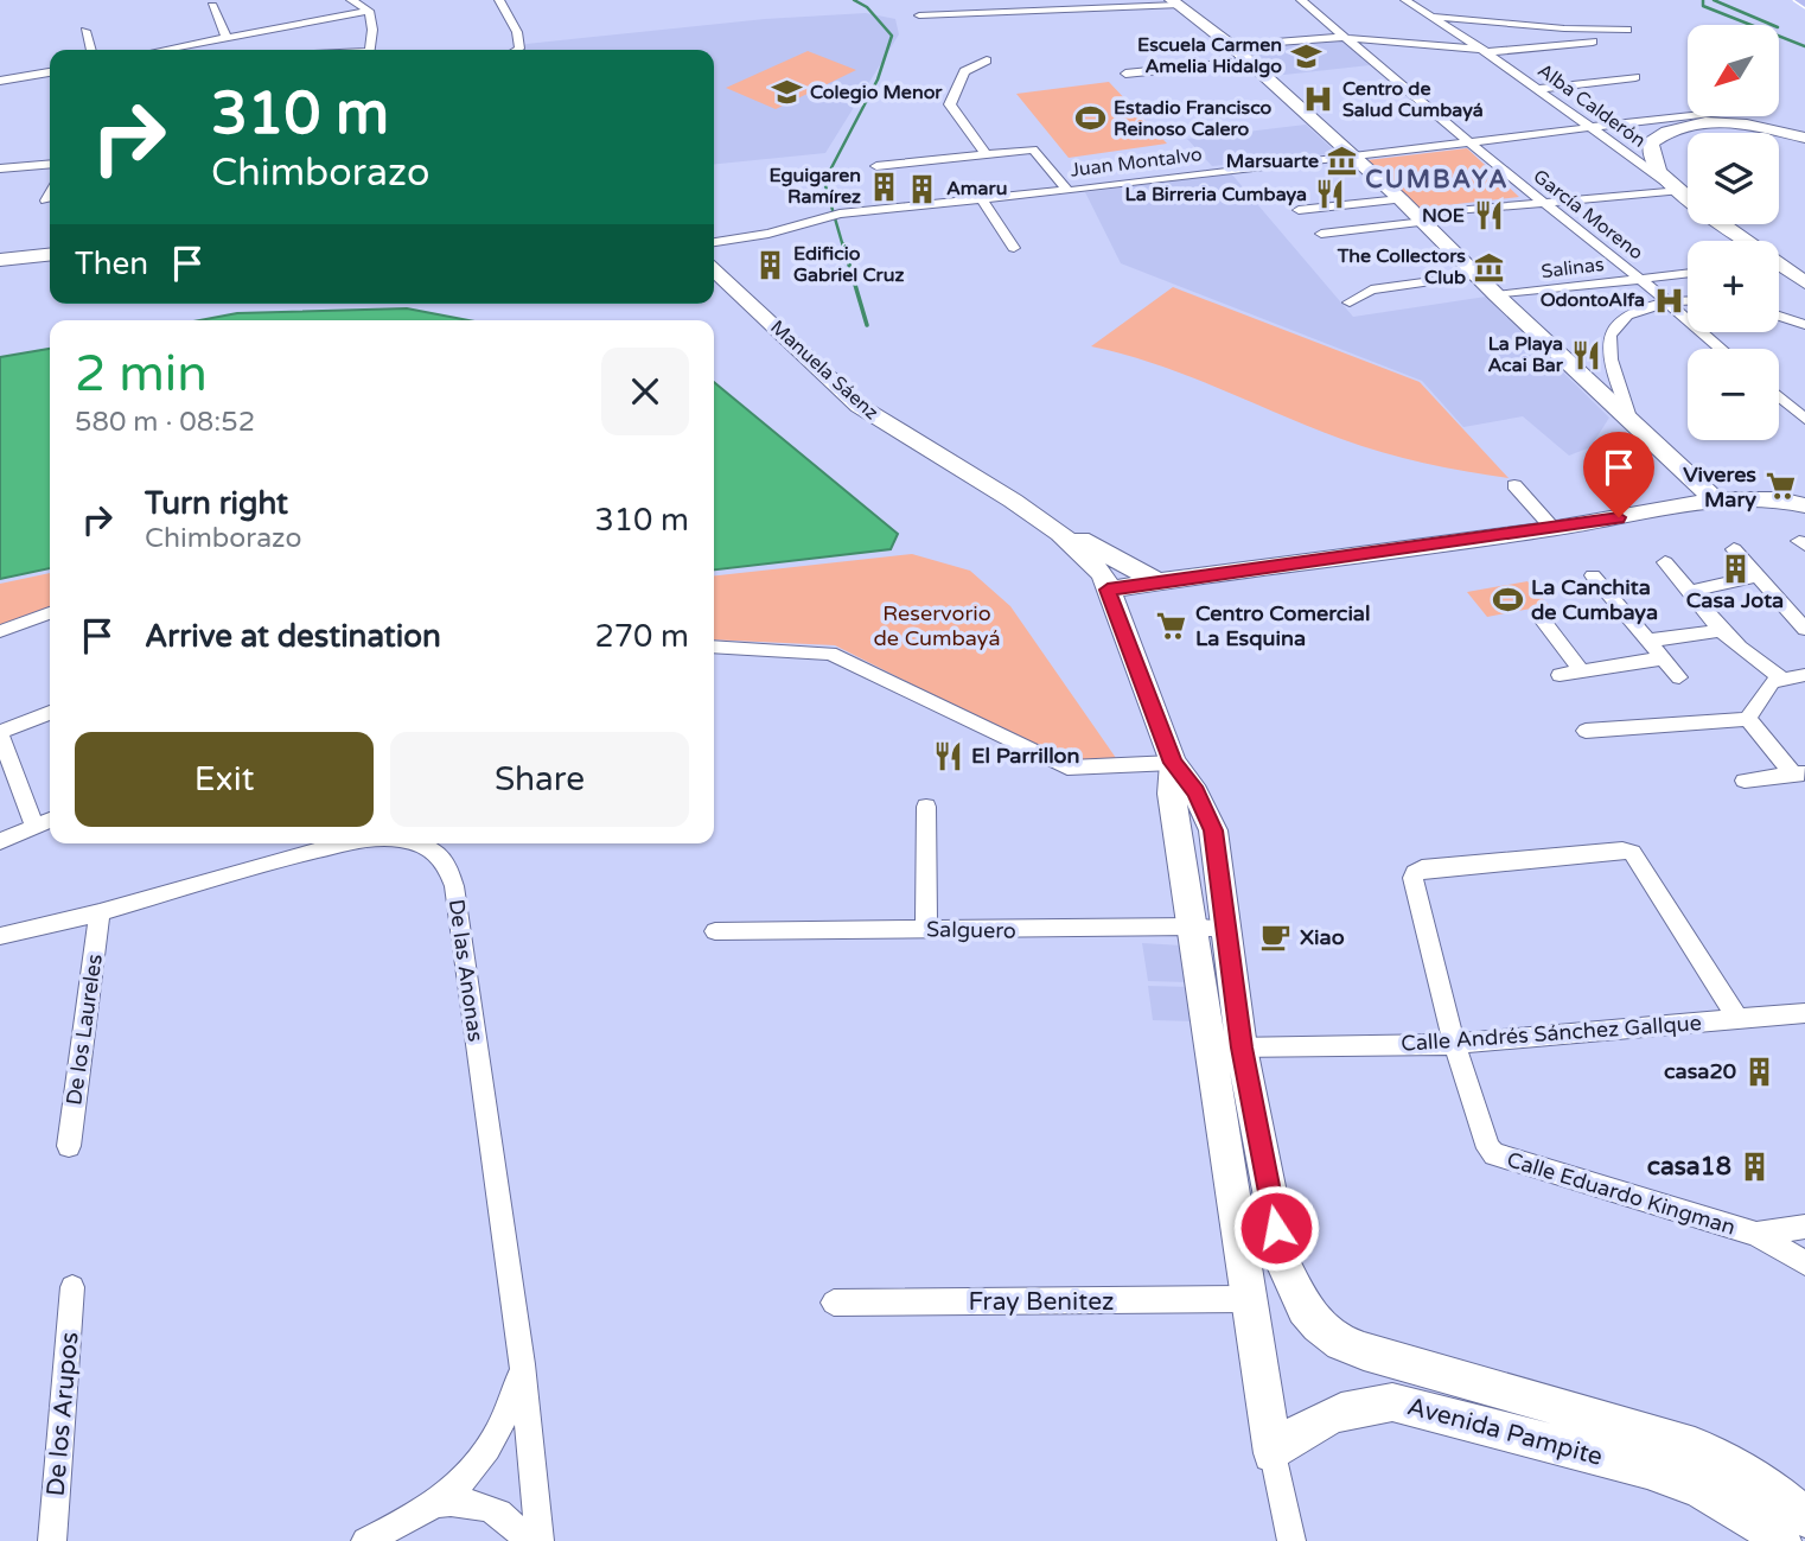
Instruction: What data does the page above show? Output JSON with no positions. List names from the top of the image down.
{
  "streets": {
    "street": [
      "Alba Calderón",
      "Juan Montalvo",
      "García Moreno",
      "Salinas",
      "Manuela Sáenz",
      "Salguero",
      "De las Anonas",
      "De los Laureles",
      "Calle Andrés Sánchez Gallque",
      "Calle Eduardo Kingman",
      "Fray Benitez",
      "De los Arupos",
      "Avenida Pampite"
    ]
  },
  "crossings": [
    ["Alba Calderón", "Juan Montalvo"],
    ["Juan Montalvo", "García Moreno"],
    ["García Moreno", "Salinas"],
    ["Manuela Sáenz", "Avenida Pampite"],
    ["Salguero", "Avenida Pampite"],
    ["De las Anonas", "De los Laureles"],
    ["Calle Andrés Sánchez Gallque", "Calle Eduardo Kingman"],
    ["Calle Andrés Sánchez Gallque", "Avenida Pampite"],
    ["Fray Benitez", "Avenida Pampite"]
  ],
  "districts": ["CUMBAYA"],
  "parks": ["Reservorio de Cumbayá"],
  "places": {
    "school or university": ["Escuela Carmen Amelia Hidalgo", "Colegio Menor"],
    "hospital": ["Centro de Salud Cumbayá", "OdontoAlfa"],
    "sports": ["Estadio Francisco Reinoso Calero", "La Canchita de Cumbaya"],
    "museum": ["Marsuarte", "The Collectors Club"],
    "building": [
      "Eguigaren Ramírez",
      "Amaru",
      "Edificio Gabriel Cruz",
      "Casa Jota",
      "casa20",
      "casa18"
    ],
    "restaurant": [
      "La Birreria Cumbaya",
      "NOE",
      "La Playa Acai Bar",
      "El Parrillon"
    ],
    "supermarket": ["Viveres Mary", "Centro Comercial La Esquina"],
    "cafe": ["Xiao"]
  },
  "north": "bottom left",
  "page": {
    "map_buttons": ["+", "−"],
    "turn": ["310 m", "Chimborazo"],
    "then": "Then",
    "heading": ["2 min", "580 m · 08:52"],
    "list": [
      {
        "name": "Turn right",
        "note": "Chimborazo",
        "value": "310 m"
      },
      {
        "name": "Arrive at destination",
        "value": "270 m"
      }
    ],
    "buttons": ["Exit", "Share"]
  }
}
